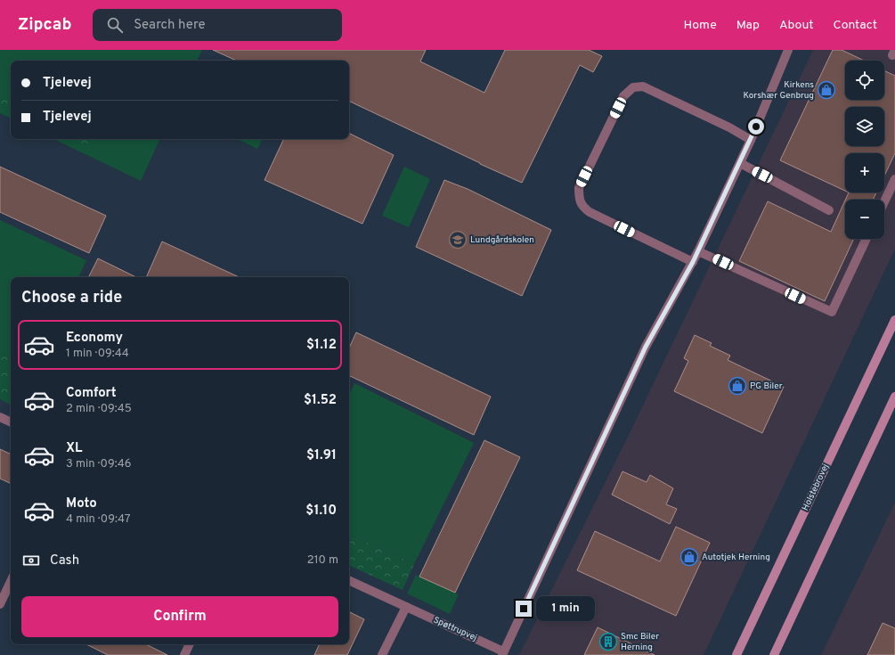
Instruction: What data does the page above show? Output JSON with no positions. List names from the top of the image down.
{
  "streets": {
    "main road": ["Holstebrovej"],
    "street": ["Spøttrupvej"]
  },
  "places": {
    "shop": ["Kirkens Korshær Genbrug", "PG Biler", "Autotjek Herning"],
    "school or university": ["Lundgårdskolen"],
    "building": ["Smc Biler Herning"]
  },
  "page": {
    "header": "Zipcab",
    "search": "Search here",
    "nav": [
      "Home",
      "Map",
      "About",
      "Contact"
    ],
    "map_buttons": ["+", "−"],
    "banner": ["Tjelevej", "Tjelevej"],
    "heading": "Choose a ride",
    "list": [
      {
        "name": "Economy",
        "note": "1 min · 09:44",
        "value": "$1.12"
      },
      {
        "name": "Comfort",
        "note": "2 min · 09:45",
        "value": "$1.52"
      },
      {
        "name": "XL",
        "note": "3 min · 09:46",
        "value": "$1.91"
      },
      {
        "name": "Moto",
        "note": "4 min · 09:47",
        "value": "$1.10"
      }
    ],
    "pay": ["Cash", "210 m"],
    "buttons": "Confirm",
    "bubble": "1 min"
  }
}
